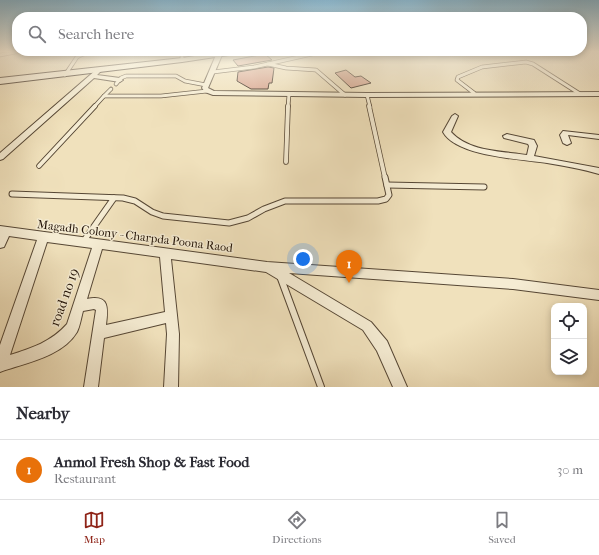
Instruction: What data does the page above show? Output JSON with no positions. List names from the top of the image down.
{
  "streets": {
    "street": ["Magadh Colony - Charpda Poona Raod", "road no 19"]
  },
  "crossings": [
    ["Magadh Colony - Charpda Poona Raod", "road no 19"]
  ],
  "page": {
    "search": "Search here",
    "pins": "1",
    "heading": "Nearby",
    "list": [
      {
        "mark": "1",
        "name": "Anmol Fresh Shop & Fast Food",
        "note": "Restaurant",
        "value": "30 m"
      }
    ],
    "nav": ["Map", "Directions", "Saved"]
  }
}
